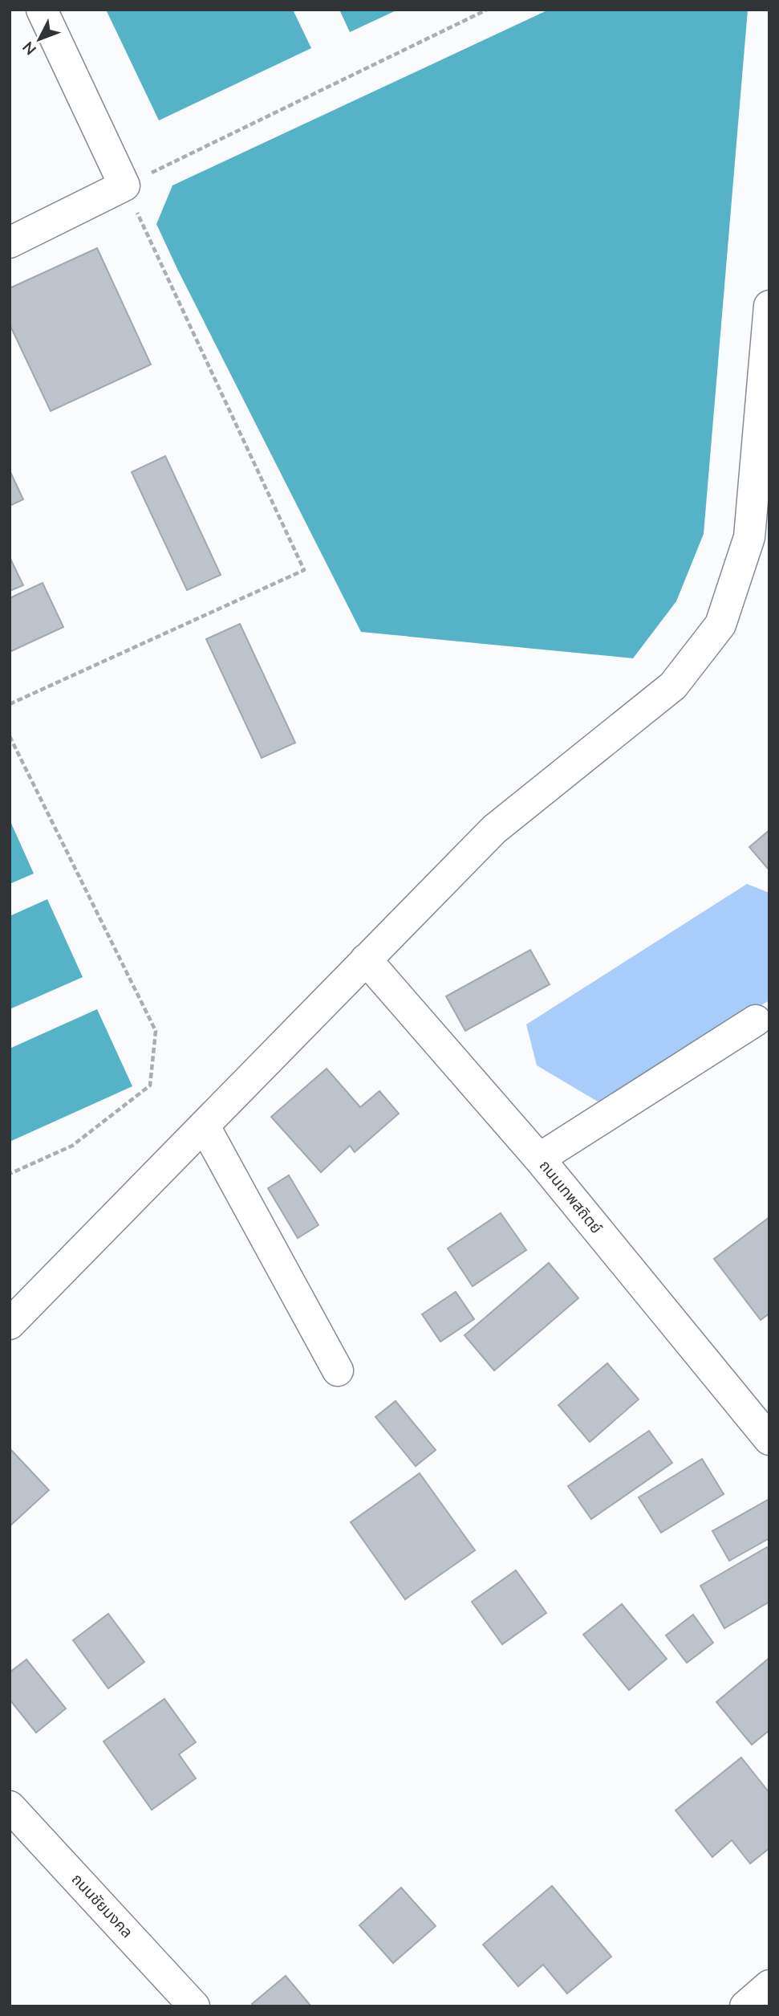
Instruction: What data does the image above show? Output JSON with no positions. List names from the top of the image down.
{
  "streets": {
    "street": ["ถนนเทพสถิตย์", "ถนนชัยมงคล"]
  },
  "north": "bottom left"
}
